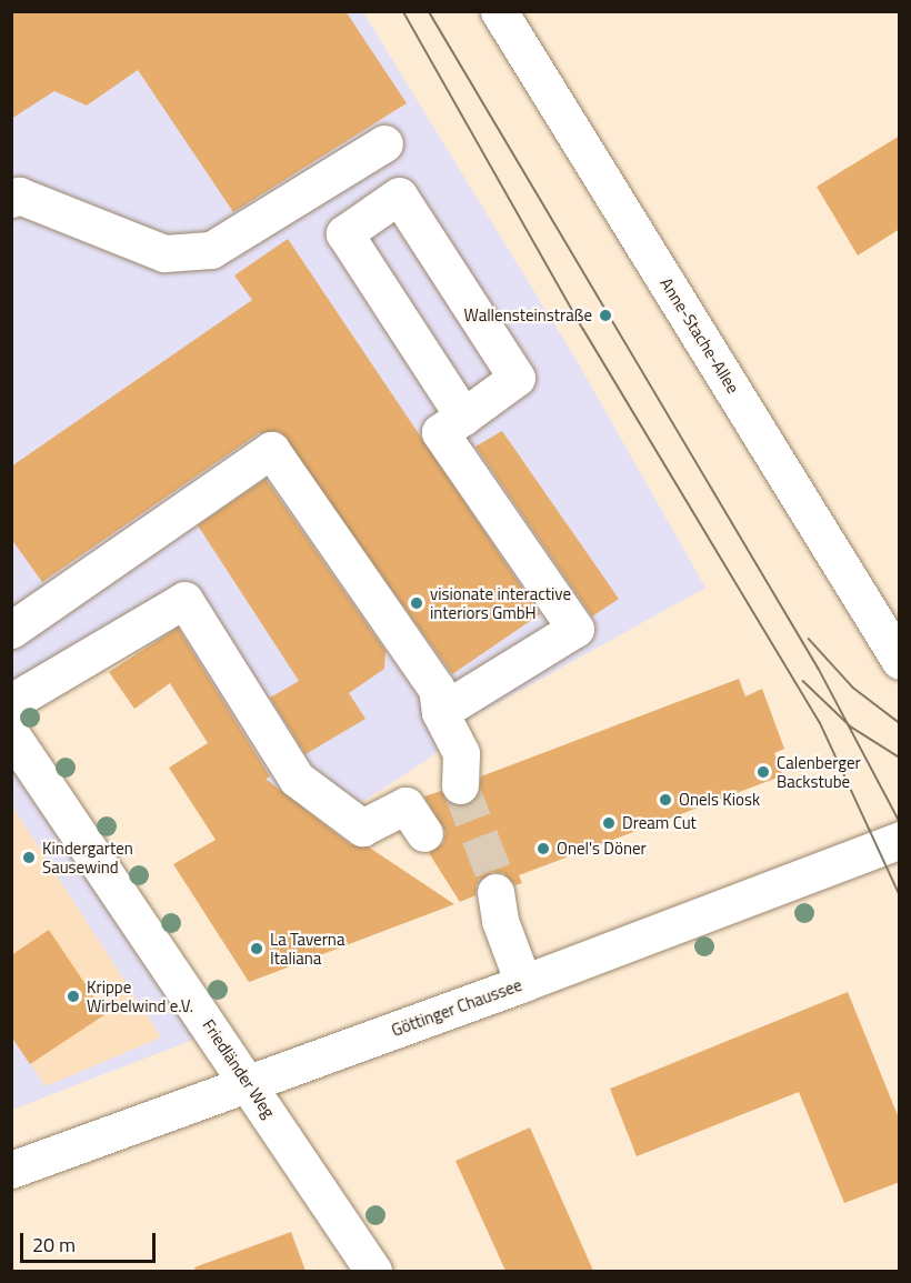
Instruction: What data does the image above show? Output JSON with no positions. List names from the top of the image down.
{
  "streets": {
    "street": ["Anne-Stache-Allee", "Göttinger Chaussee", "Friedländer Weg"]
  },
  "crossings": [
    ["Göttinger Chaussee", "Friedländer Weg"]
  ],
  "places": [
    "Wallensteinstraße",
    "visionate interactive interiors GmbH",
    "Calenberger Backstube",
    "Onels Kiosk",
    "Dream Cut",
    "Onel's Döner",
    "Kindergarten Sausewind",
    "La Taverna Italiana",
    "Krippe Wirbelwind e.V."
  ],
  "scale_bar": "20 m"
}
